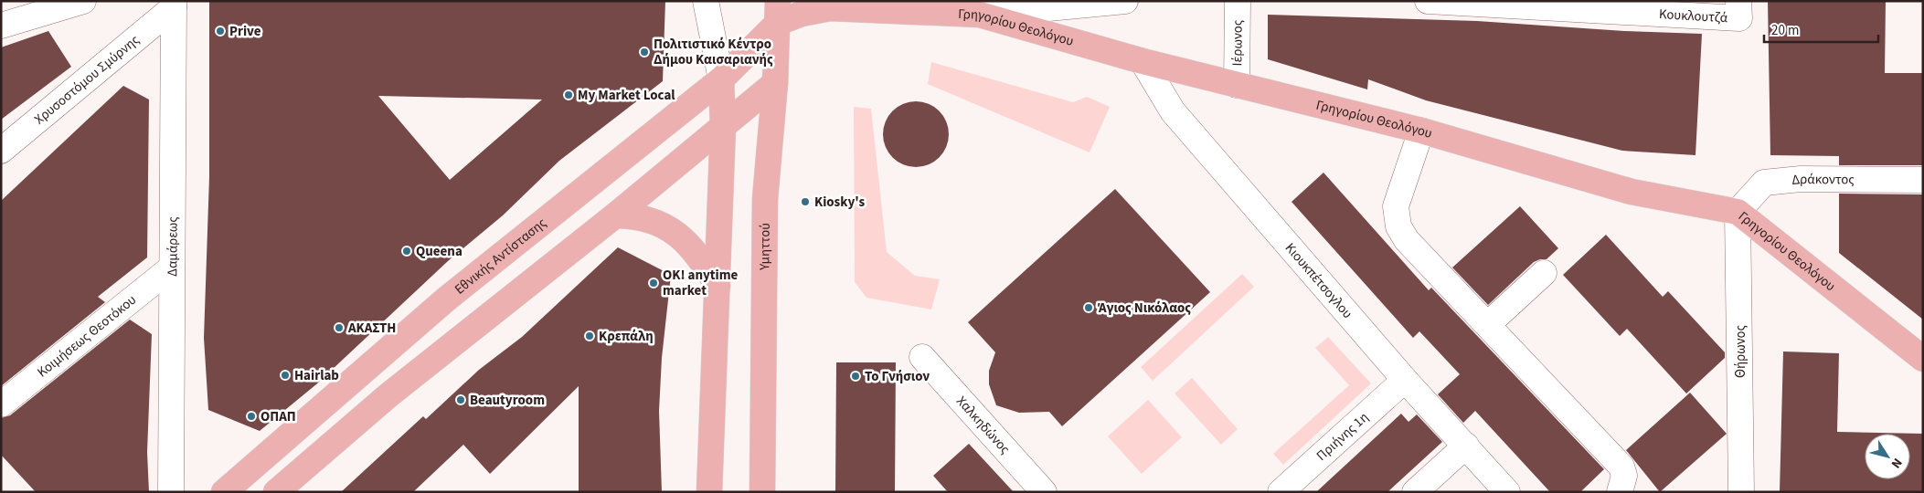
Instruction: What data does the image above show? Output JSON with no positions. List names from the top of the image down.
{
  "streets": {
    "main road": ["Γρηγορίου Θεολόγου", "Υμηττού", "Εθνικής Αντίστασης"],
    "street": [
      "Κουκλουτζά",
      "Ιέρωνος",
      "Χρυσοστόμου Σμύρνης",
      "Δράκοντος",
      "Δαμάρεως",
      "Κιουκπέτσογλου",
      "Κοιμήσεως Θεοτόκου",
      "Θήρωνος",
      "Χαλκηδώνος",
      "Πριήνης 1η"
    ]
  },
  "crossings": [
    ["Γρηγορίου Θεολόγου", "Ιέρωνος"],
    ["Γρηγορίου Θεολόγου", "Δράκοντος"],
    ["Γρηγορίου Θεολόγου", "Υμηττού"],
    ["Γρηγορίου Θεολόγου", "Εθνικής Αντίστασης"],
    ["Γρηγορίου Θεολόγου", "Κιουκπέτσογλου"],
    ["Γρηγορίου Θεολόγου", "Θήρωνος"],
    ["Χρυσοστόμου Σμύρνης", "Δαμάρεως"],
    ["Δράκοντος", "Θήρωνος"],
    ["Δαμάρεως", "Κοιμήσεως Θεοτόκου"],
    ["Υμηττού", "Εθνικής Αντίστασης"],
    ["Κιουκπέτσογλου", "Πριήνης 1η"]
  ],
  "places": [
    "Prive",
    "Πολιτιστικό Κέντρο Δήμου Καισαριανής",
    "My Market Local",
    "Kiosky's",
    "Queena",
    "OK! anytime market",
    "Άγιος Νικόλαος",
    "ΑΚΑΣΤΗ",
    "Κρεπάλη",
    "Hairlab",
    "Το Γνήσιον",
    "Beautyroom",
    "ΟΠΑΠ"
  ],
  "scale_bar": "20 m",
  "north": "bottom right"
}
